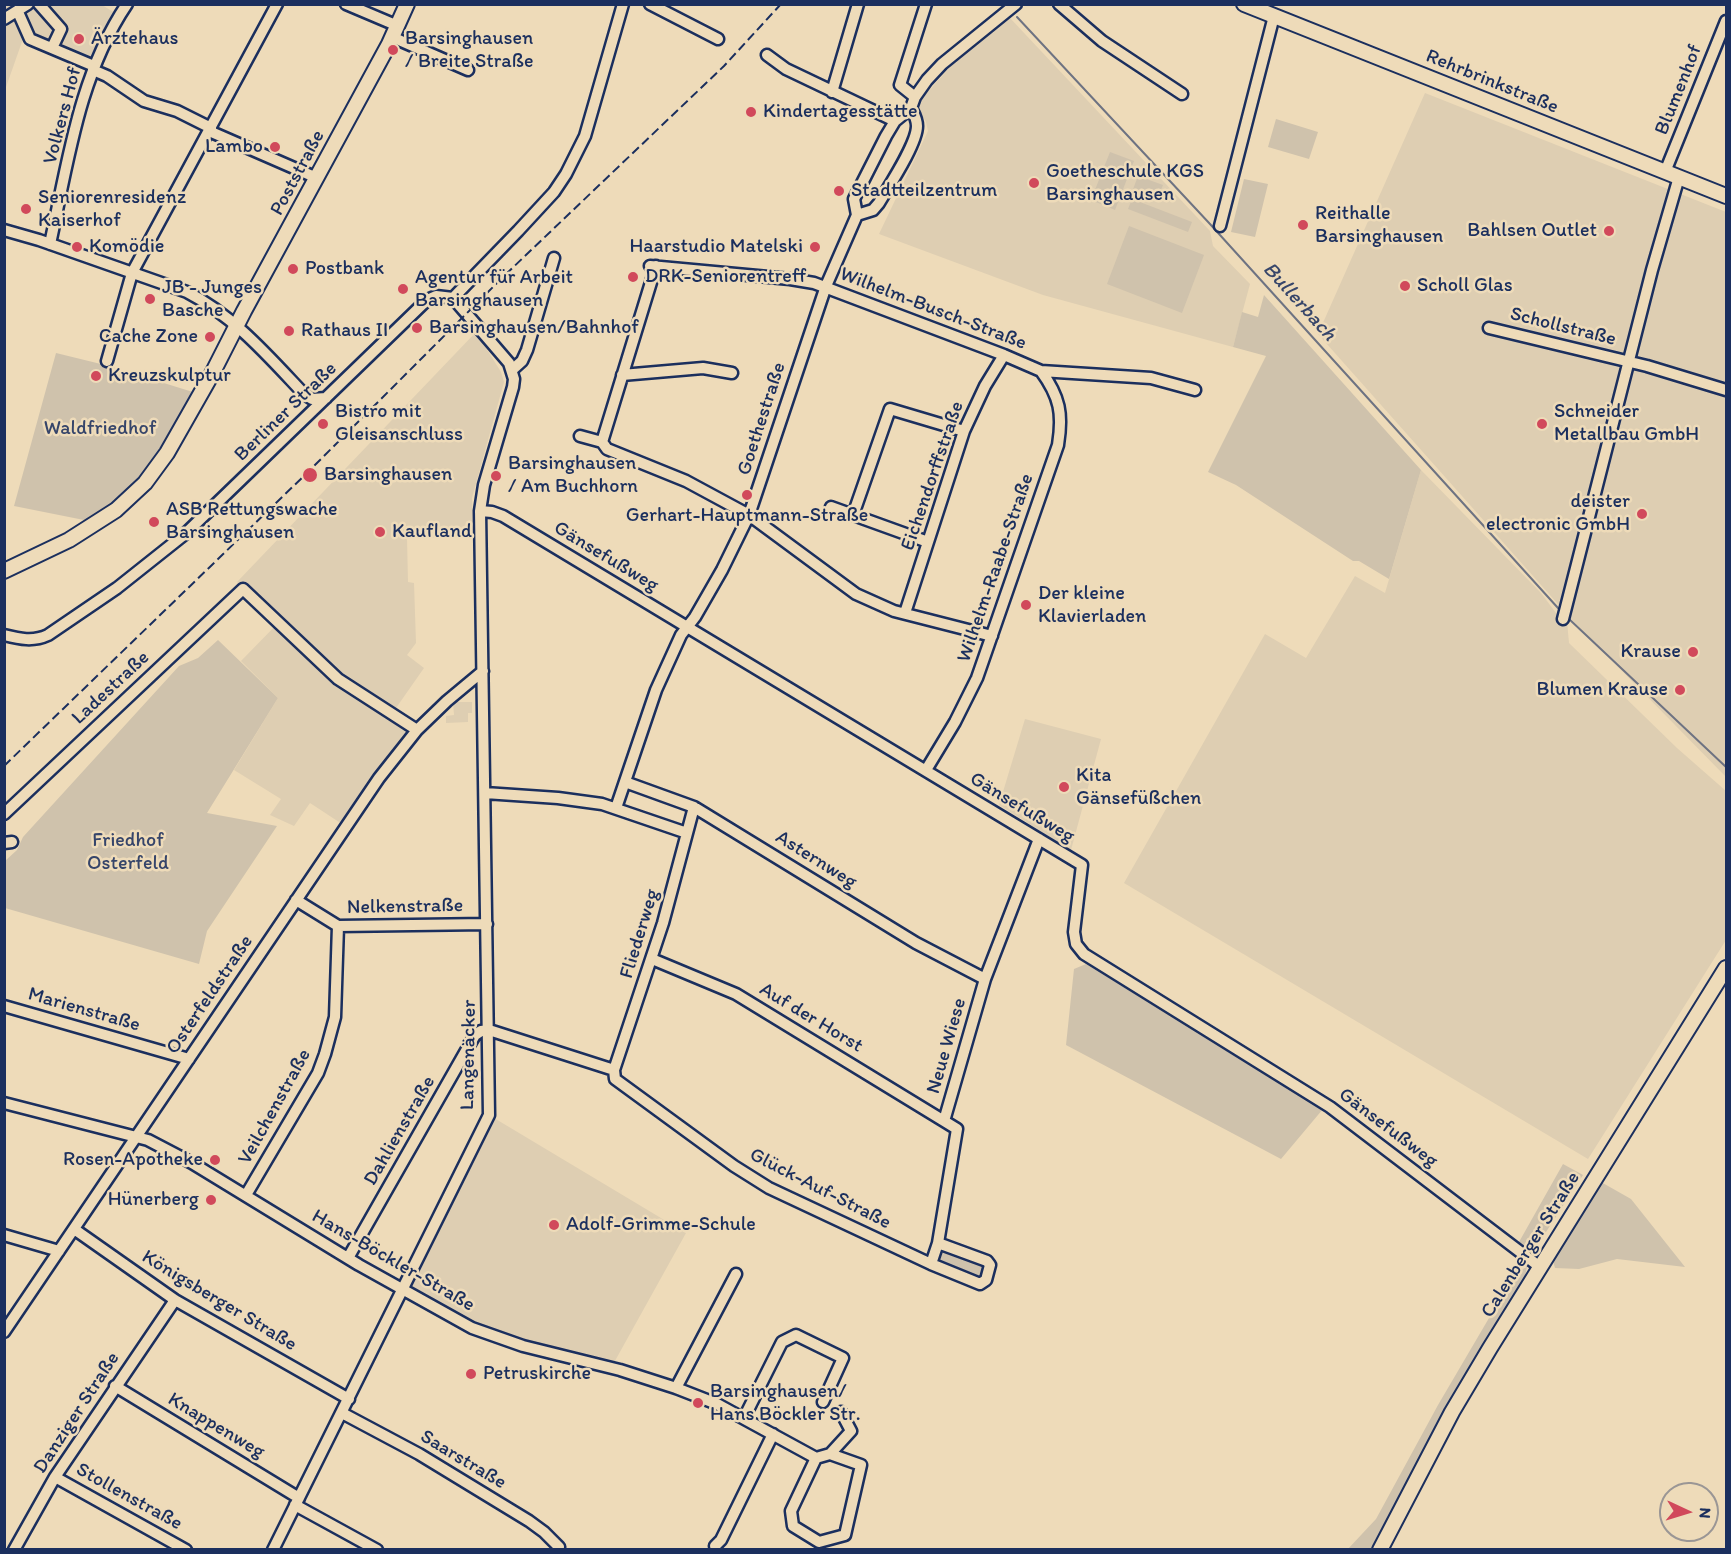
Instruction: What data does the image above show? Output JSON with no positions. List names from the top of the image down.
{
  "streets": {
    "main road": ["Rehrbrinkstraße", "Poststraße", "Calenberger Straße"],
    "street": [
      "Blumenhof",
      "Volkers Hof",
      "Wilhelm-Busch-Straße",
      "Schollstraße",
      "Berliner Straße",
      "Goethestraße",
      "Eichendorffstraße",
      "Gänsefußweg",
      "Wilhelm-Raabe-Straße",
      "Ladestraße",
      "Asternweg",
      "Nelkenstraße",
      "Fliederweg",
      "Osterfeldstraße",
      "Marienstraße",
      "Auf der Horst",
      "Neue Wiese",
      "Langenäcker",
      "Veilchenstraße",
      "Dahlienstraße",
      "Glück-Auf-Straße",
      "Hans-Böckler-Straße",
      "Königsberger Straße",
      "Danziger Straße",
      "Knappenweg",
      "Saarstraße",
      "Stollenstraße"
    ]
  },
  "crossings": [
    ["Rehrbrinkstraße", "Blumenhof"],
    ["Wilhelm-Busch-Straße", "Goethestraße"],
    ["Wilhelm-Busch-Straße", "Eichendorffstraße"],
    ["Wilhelm-Busch-Straße", "Wilhelm-Raabe-Straße"],
    ["Goethestraße", "Gänsefußweg"],
    ["Goethestraße", "Asternweg"],
    ["Gänsefußweg", "Wilhelm-Raabe-Straße"],
    ["Gänsefußweg", "Neue Wiese"],
    ["Gänsefußweg", "Langenäcker"],
    ["Gänsefußweg", "Calenberger Straße"],
    ["Ladestraße", "Osterfeldstraße"],
    ["Asternweg", "Fliederweg"],
    ["Asternweg", "Neue Wiese"],
    ["Nelkenstraße", "Osterfeldstraße"],
    ["Nelkenstraße", "Langenäcker"],
    ["Nelkenstraße", "Veilchenstraße"],
    ["Fliederweg", "Auf der Horst"],
    ["Fliederweg", "Glück-Auf-Straße"],
    ["Osterfeldstraße", "Marienstraße"],
    ["Osterfeldstraße", "Langenäcker"],
    ["Osterfeldstraße", "Hans-Böckler-Straße"],
    ["Osterfeldstraße", "Königsberger Straße"],
    ["Auf der Horst", "Neue Wiese"],
    ["Neue Wiese", "Glück-Auf-Straße"],
    ["Langenäcker", "Dahlienstraße"],
    ["Langenäcker", "Hans-Böckler-Straße"],
    ["Langenäcker", "Königsberger Straße"],
    ["Langenäcker", "Knappenweg"],
    ["Langenäcker", "Saarstraße"],
    ["Veilchenstraße", "Hans-Böckler-Straße"],
    ["Dahlienstraße", "Hans-Böckler-Straße"],
    ["Königsberger Straße", "Danziger Straße"],
    ["Danziger Straße", "Knappenweg"],
    ["Danziger Straße", "Stollenstraße"]
  ],
  "water": ["Bullerbach"],
  "parks": ["Waldfriedhof", "Friedhof Osterfeld"],
  "places": [
    "Ärztehaus",
    "Barsinghausen / Breite Straße",
    "Kindertagesstätte",
    "Lambo",
    "Goetheschule KGS Barsinghausen",
    "Stadtteilzentrum",
    "Seniorenresidenz Kaiserhof",
    "Reithalle Barsinghausen",
    "Bahlsen Outlet",
    "Komödie",
    "Haarstudio Matelski",
    "Postbank",
    "DRK-Seniorentreff",
    "Scholl Glas",
    "Agentur für Arbeit Barsinghausen",
    "JB - Junges Basche",
    "Barsinghausen/Bahnhof",
    "Rathaus II",
    "Cache Zone",
    "Kreuzskulptur",
    "Bistro mit Gleisanschluss",
    "Schneider Metallbau GmbH",
    "Barsinghausen",
    "Barsinghausen / Am Buchhorn",
    "Gerhart-Hauptmann-Straße",
    "deister electronic GmbH",
    "ASB Rettungswache Barsinghausen",
    "Kaufland",
    "Der kleine Klavierladen",
    "Krause",
    "Blumen Krause",
    "Kita Gänsefüßchen",
    "Rosen-Apotheke",
    "Hünerberg",
    "Adolf-Grimme-Schule",
    "Petruskirche",
    "Barsinghausen/ Hans Böckler Str."
  ],
  "north": "right"
}
